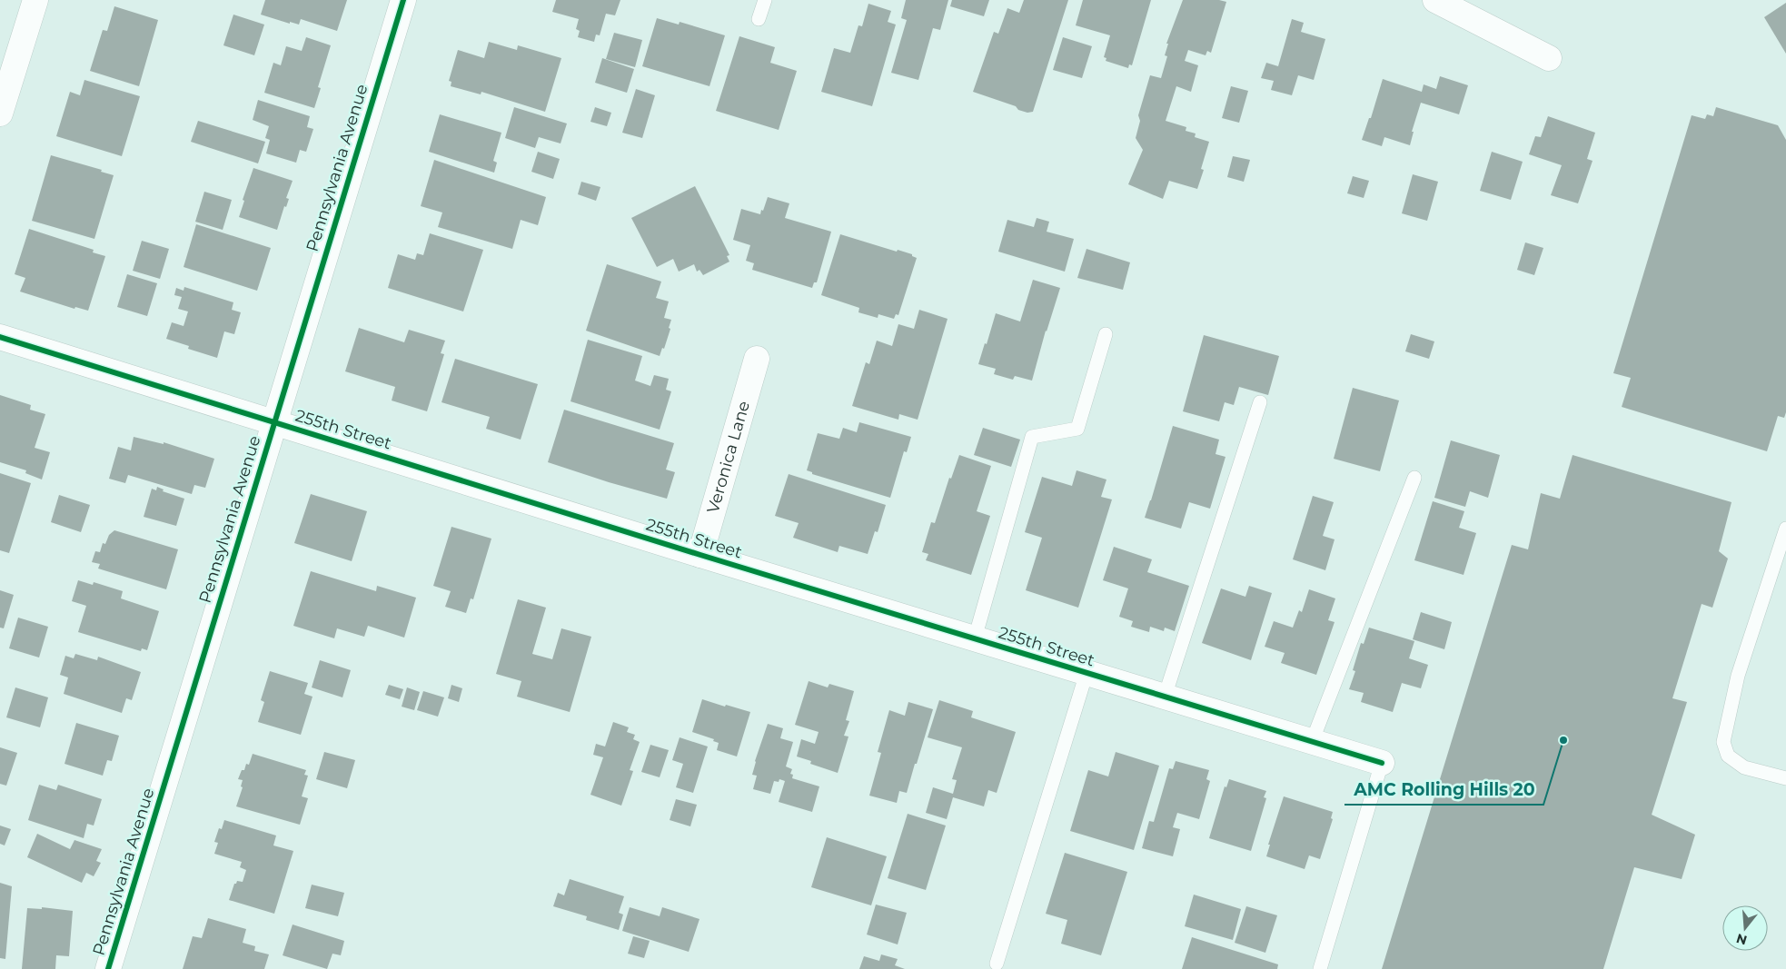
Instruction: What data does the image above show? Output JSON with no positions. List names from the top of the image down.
{
  "streets": {
    "street": ["Pennsylvania Avenue", "255th Street", "Veronica Lane"]
  },
  "crossings": [
    ["Pennsylvania Avenue", "255th Street"],
    ["255th Street", "Veronica Lane"]
  ],
  "places": ["AMC Rolling Hills 20"],
  "north": "bottom"
}
